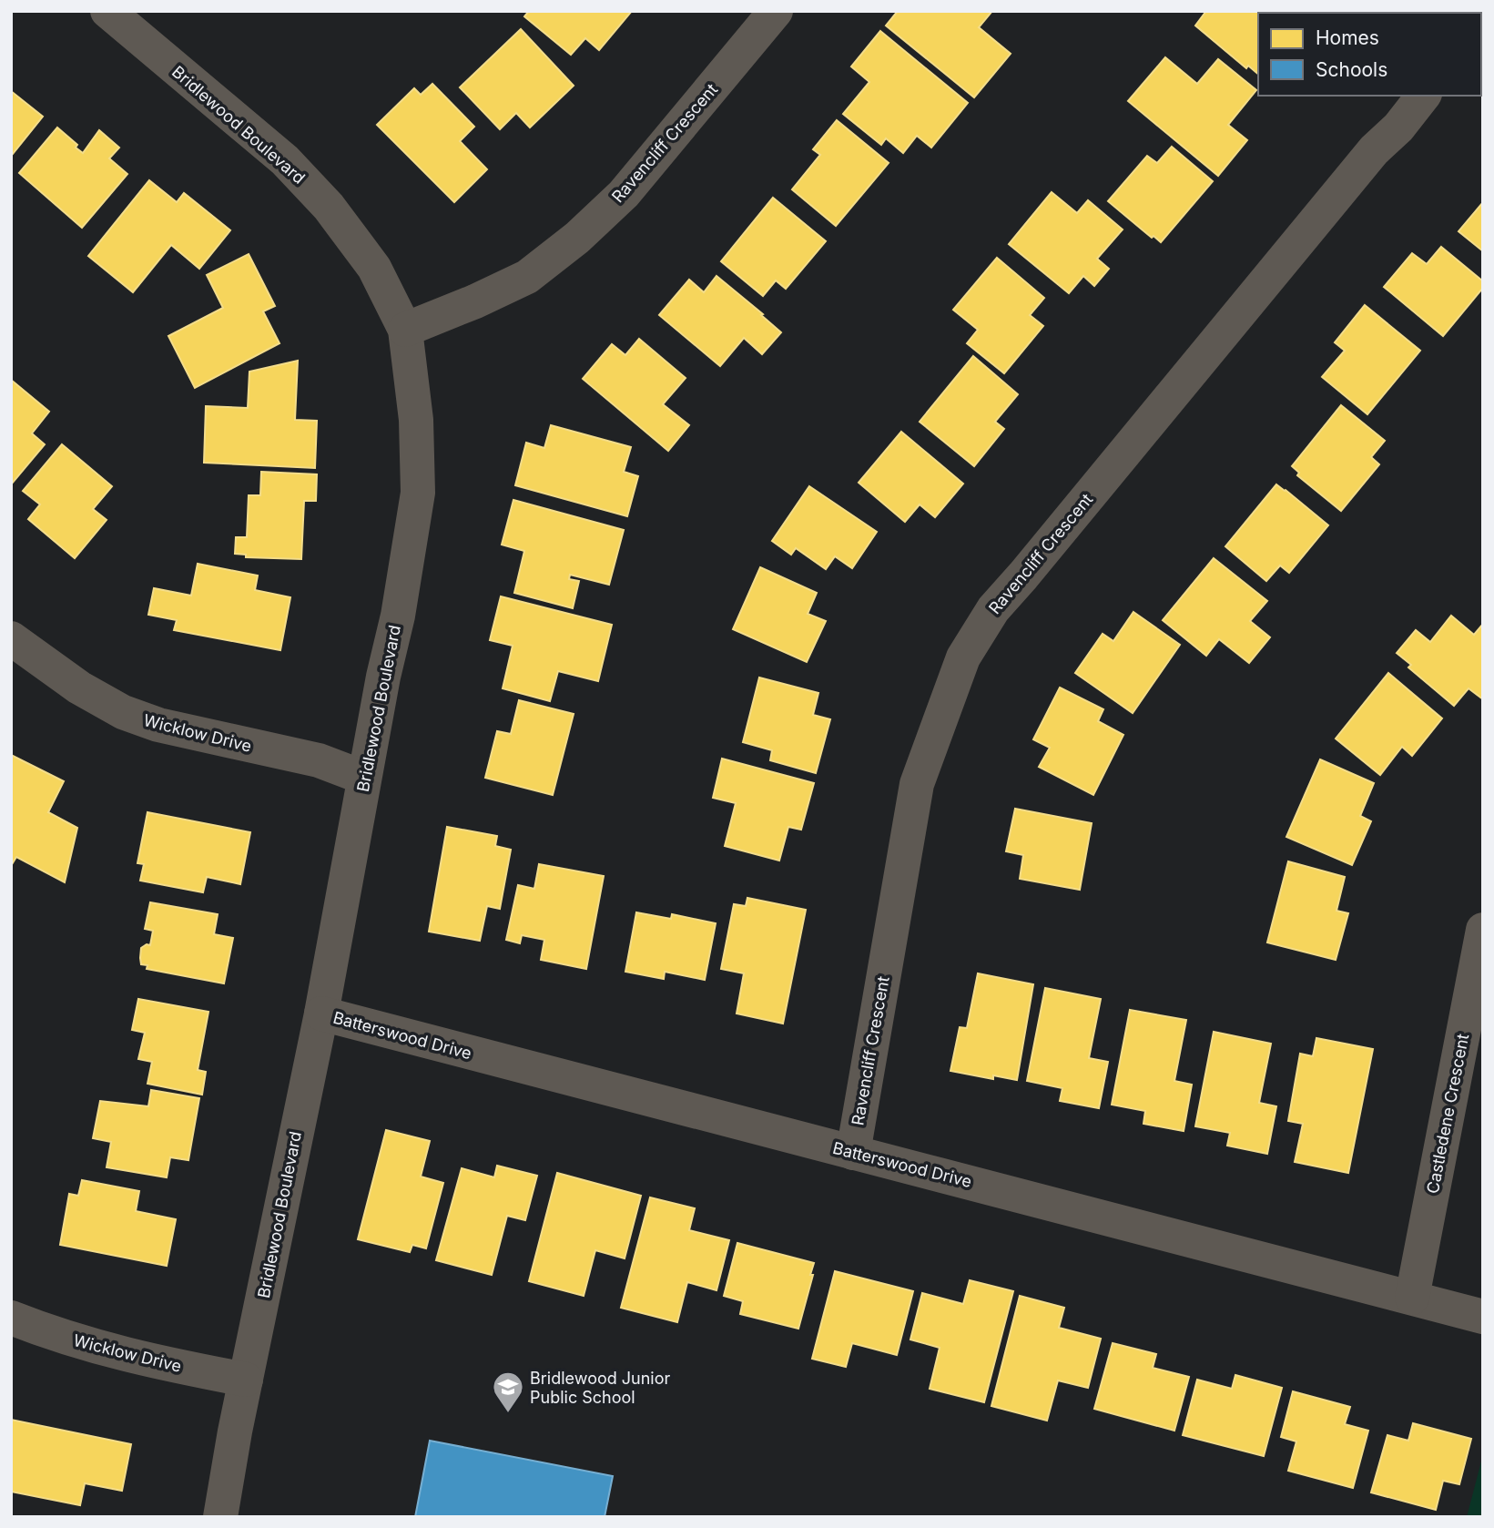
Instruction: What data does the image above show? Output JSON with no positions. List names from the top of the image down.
{
  "streets": {
    "street": [
      "Bridlewood Boulevard",
      "Ravencliff Crescent",
      "Wicklow Drive",
      "Batterswood Drive",
      "Castledene Crescent"
    ]
  },
  "crossings": [
    ["Bridlewood Boulevard", "Ravencliff Crescent"],
    ["Bridlewood Boulevard", "Wicklow Drive"],
    ["Bridlewood Boulevard", "Batterswood Drive"],
    ["Ravencliff Crescent", "Batterswood Drive"],
    ["Batterswood Drive", "Castledene Crescent"]
  ],
  "places": {
    "school or university": ["Bridlewood Junior Public School"]
  },
  "legend": ["Homes", "Schools"]
}
